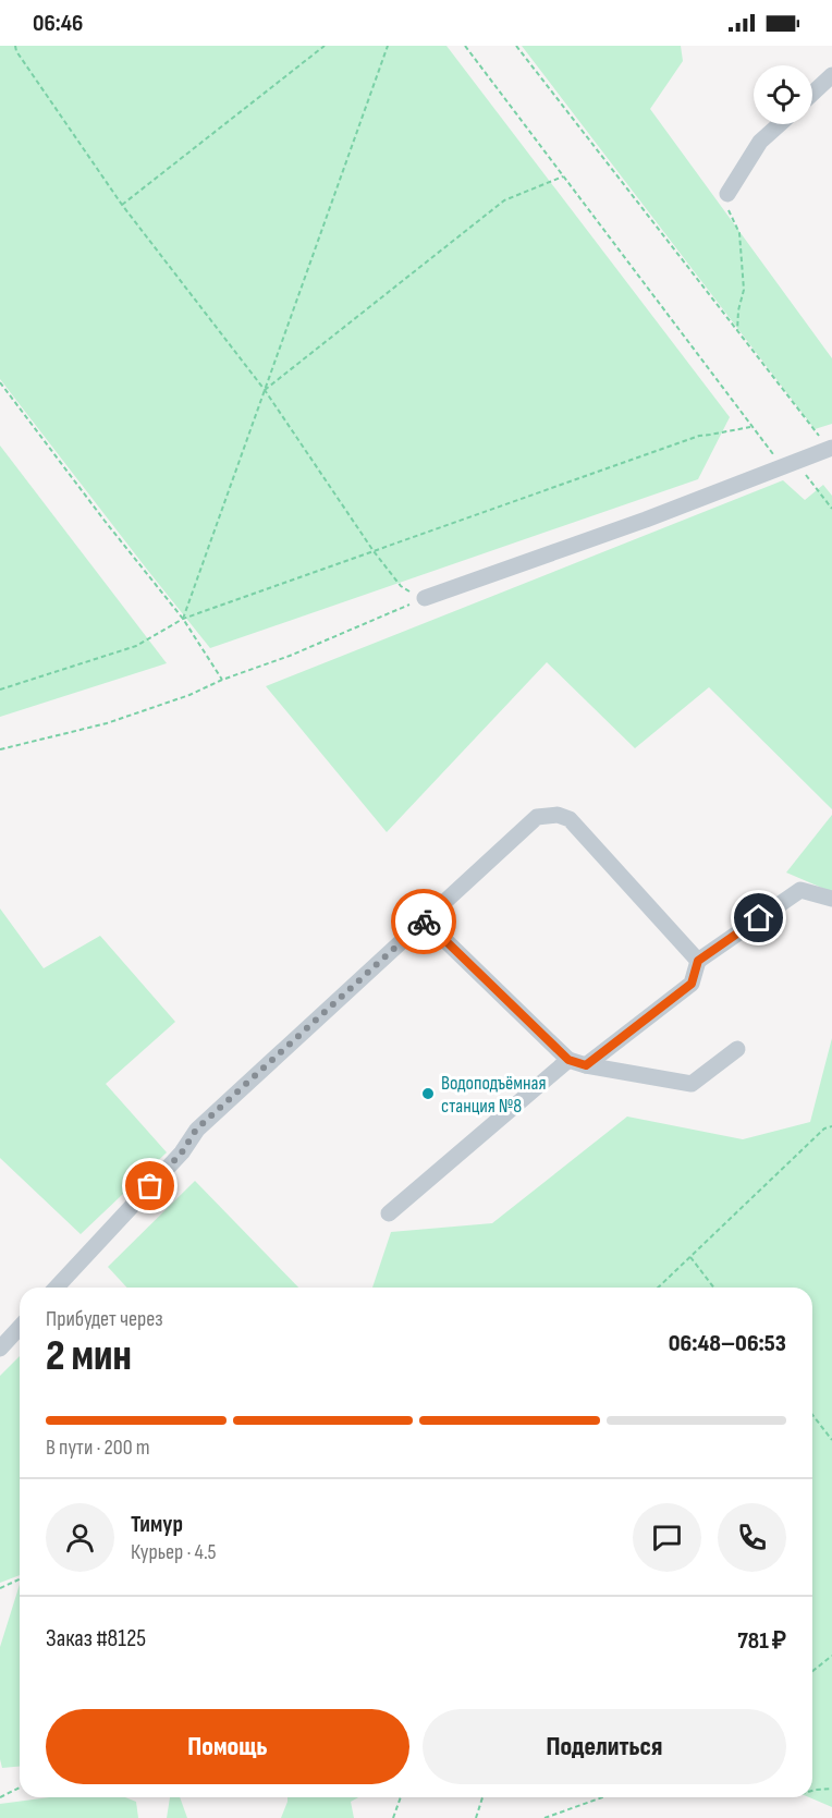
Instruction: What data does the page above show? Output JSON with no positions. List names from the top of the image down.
{
  "places": ["Водоподъёмная станция №8"],
  "page": {
    "status": "06:46",
    "heading": ["2 мин", "Прибудет через", "06:48–06:53"],
    "panel": [
      "Тимур",
      "Курьер · 4.5",
      "Заказ #8125",
      "781 ₽"
    ],
    "bar": "В пути · 200 m",
    "buttons": ["Помощь", "Поделиться"]
  }
}
